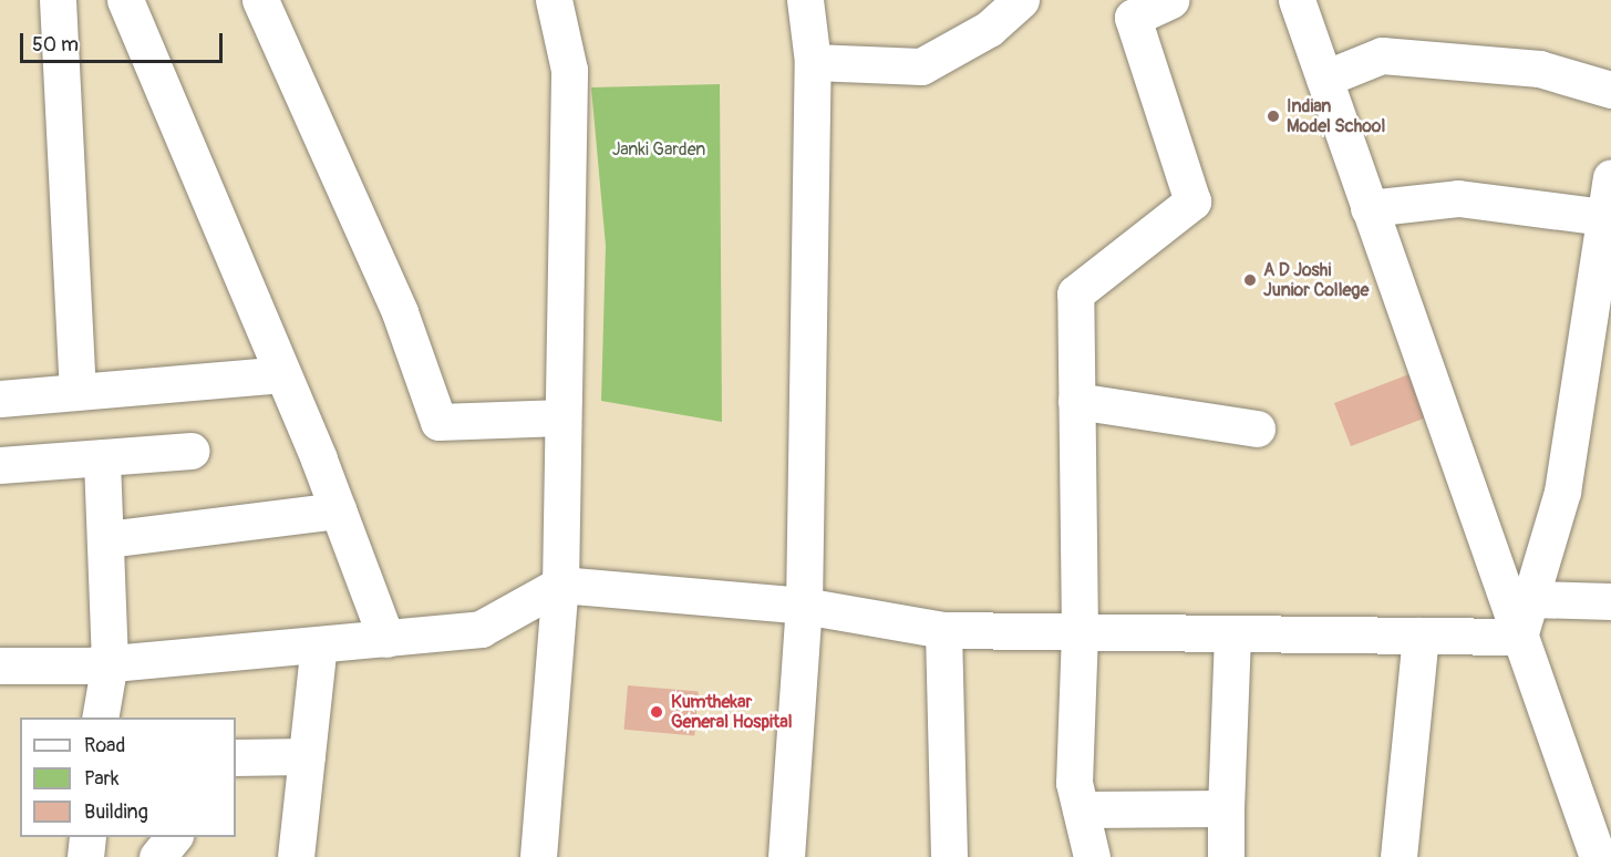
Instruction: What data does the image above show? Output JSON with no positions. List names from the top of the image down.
{
  "parks": ["Janki Garden"],
  "places": ["Indian Model School", "A D Joshi Junior College", "Kumthekar General Hospital"],
  "legend": ["Road", "Park", "Building"],
  "scale_bar": "50 m"
}
